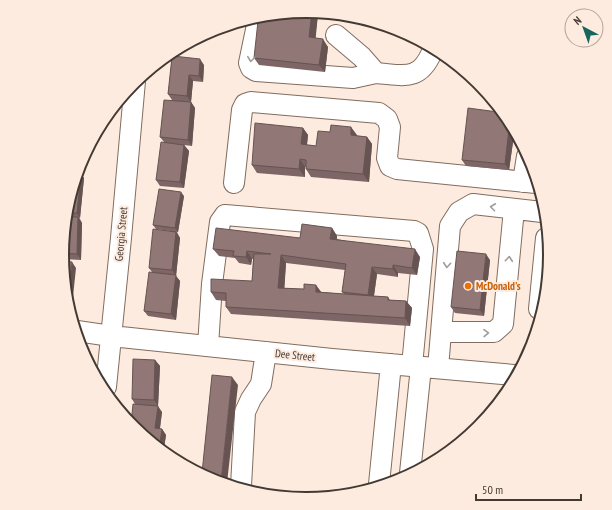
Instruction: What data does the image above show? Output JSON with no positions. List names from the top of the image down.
{
  "streets": {
    "street": ["Georgia Street", "Dee Street"]
  },
  "crossings": [
    ["Georgia Street", "Dee Street"]
  ],
  "places": ["McDonald's"],
  "scale_bar": "50 m",
  "north": "top left"
}
